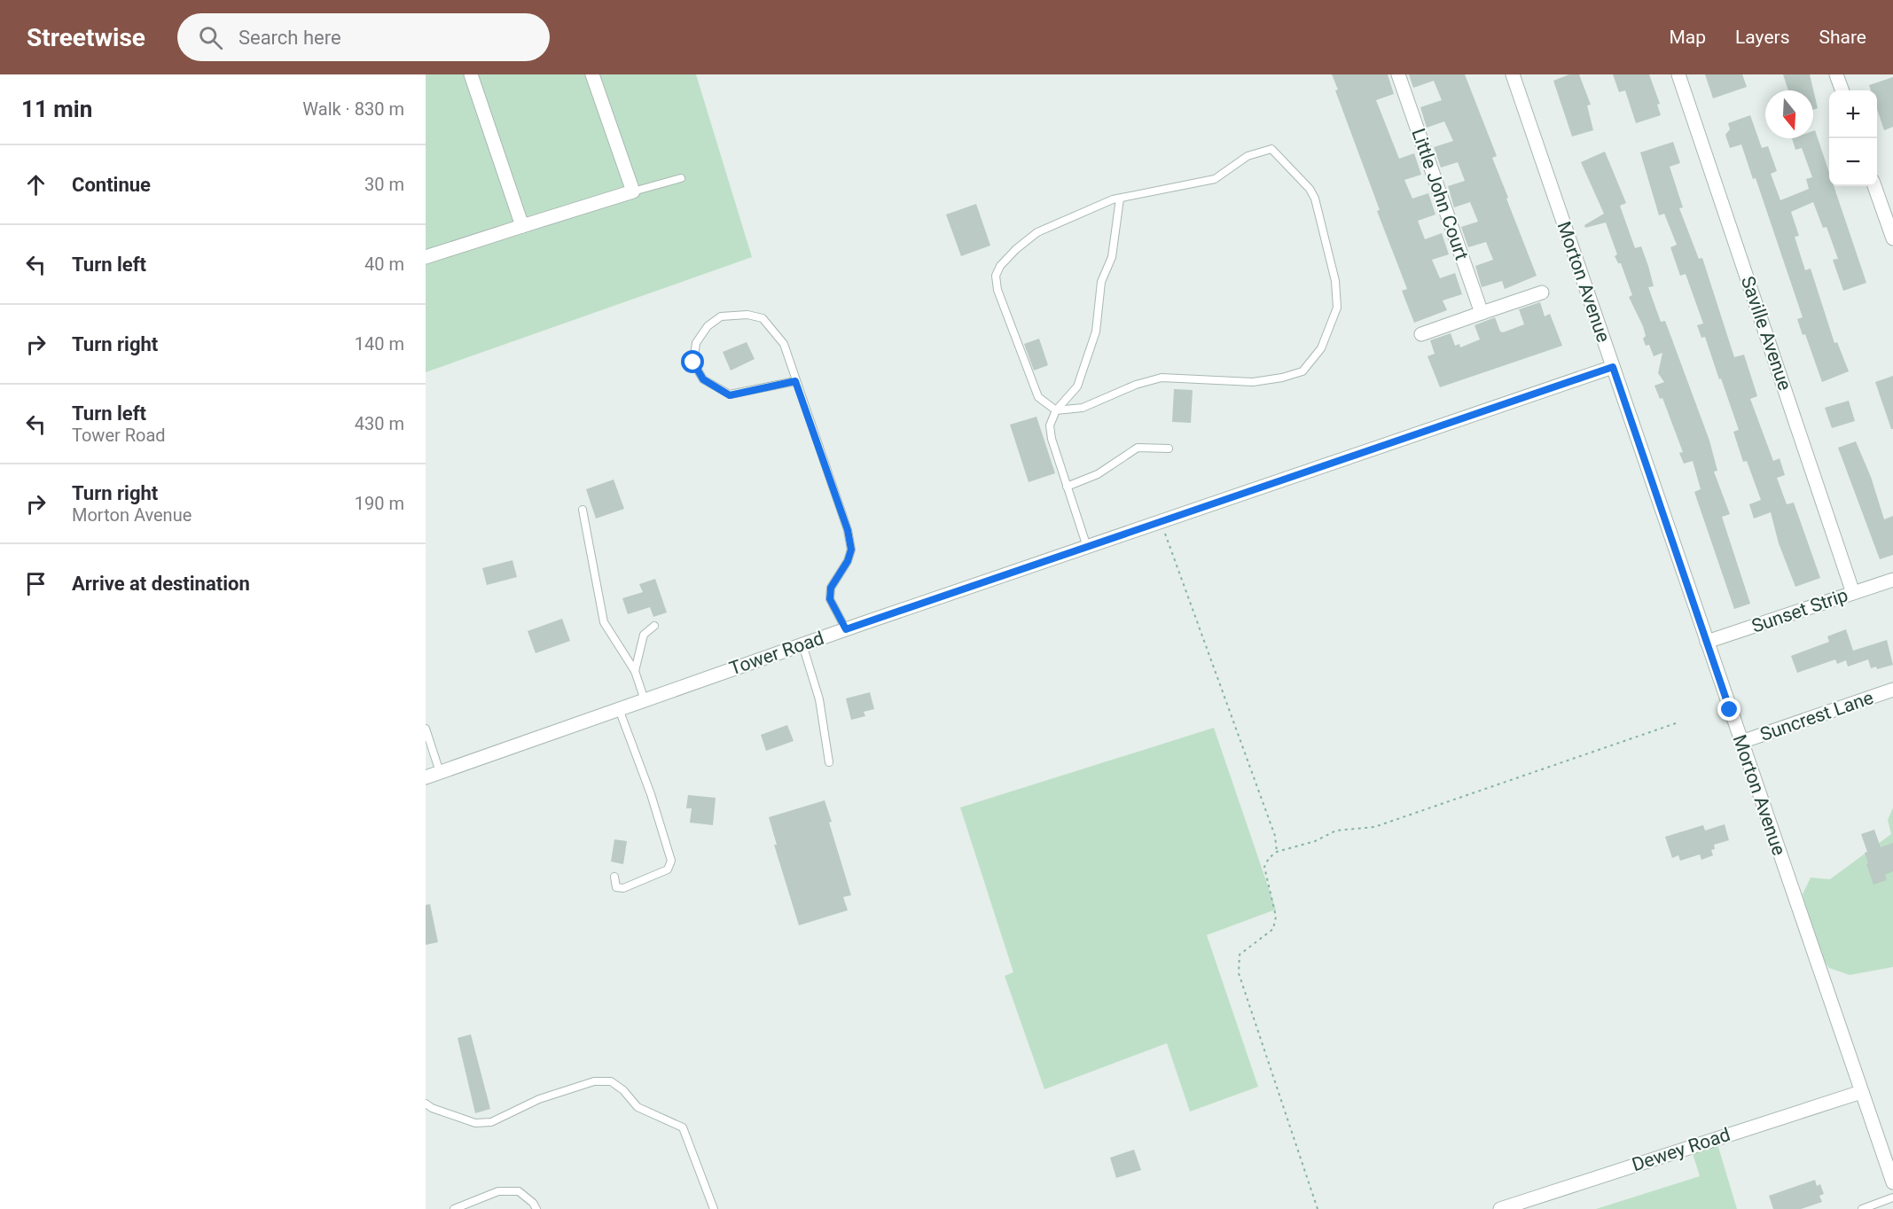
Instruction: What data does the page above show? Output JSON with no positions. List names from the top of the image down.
{
  "streets": {
    "street": [
      "Little John Court",
      "Morton Avenue",
      "Saville Avenue",
      "Sunset Strip",
      "Tower Road",
      "Suncrest Lane",
      "Dewey Road"
    ]
  },
  "crossings": [
    ["Morton Avenue", "Sunset Strip"],
    ["Morton Avenue", "Tower Road"],
    ["Morton Avenue", "Suncrest Lane"],
    ["Morton Avenue", "Dewey Road"],
    ["Saville Avenue", "Sunset Strip"]
  ],
  "north": "bottom",
  "page": {
    "header": "Streetwise",
    "search": "Search here",
    "nav": ["Map", "Layers", "Share"],
    "heading": ["11 min", "Walk · 830 m"],
    "map_buttons": ["+", "−"],
    "list": [
      ["Continue", "30 m"],
      ["Turn left", "40 m"],
      ["Turn right", "140 m"],
      ["Turn left", "Tower Road", "430 m"],
      ["Turn right", "Morton Avenue", "190 m"],
      "Arrive at destination"
    ]
  }
}
